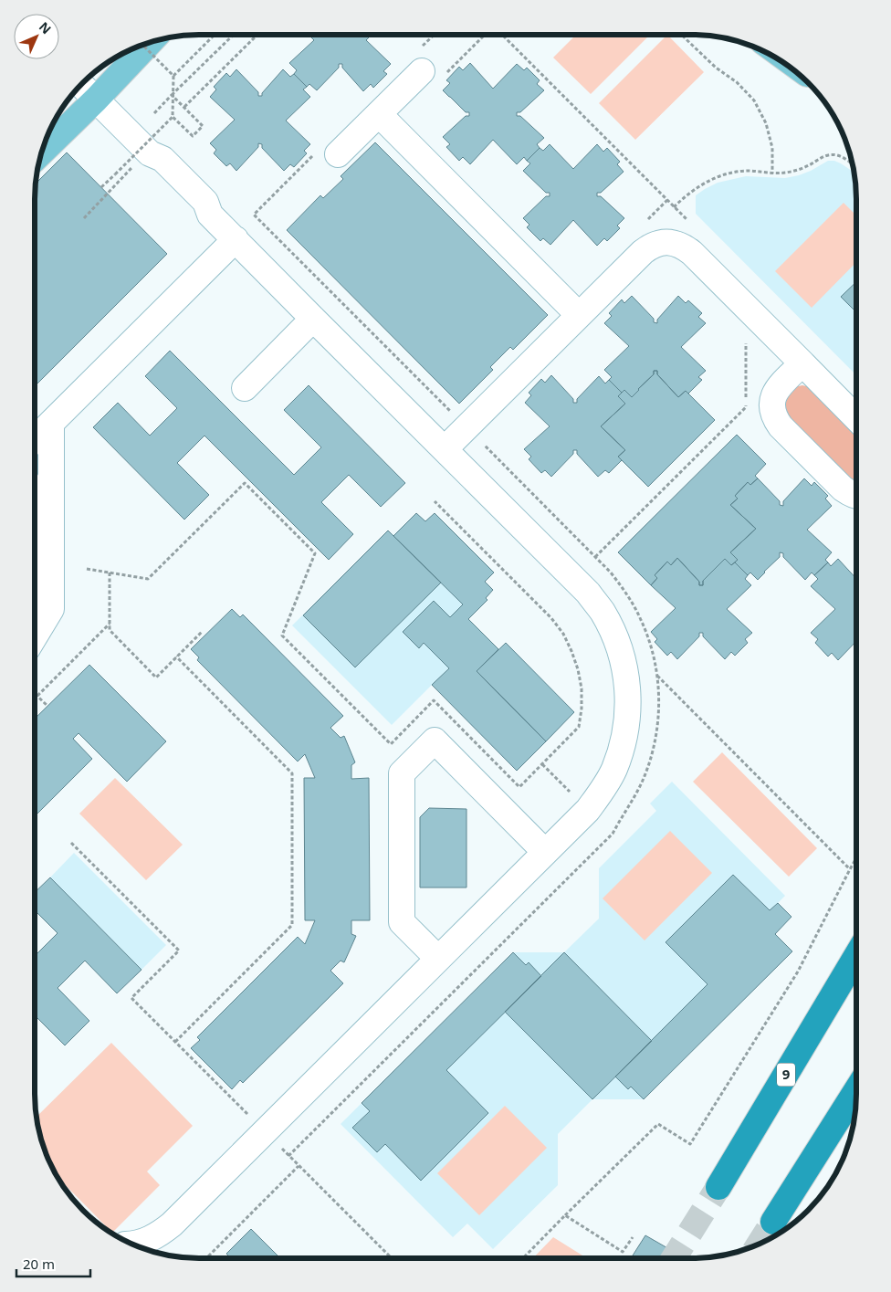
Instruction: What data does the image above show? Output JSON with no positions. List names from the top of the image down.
{
  "streets": {
    "highway": ["9"]
  },
  "scale_bar": "20 m",
  "north": "top right"
}
